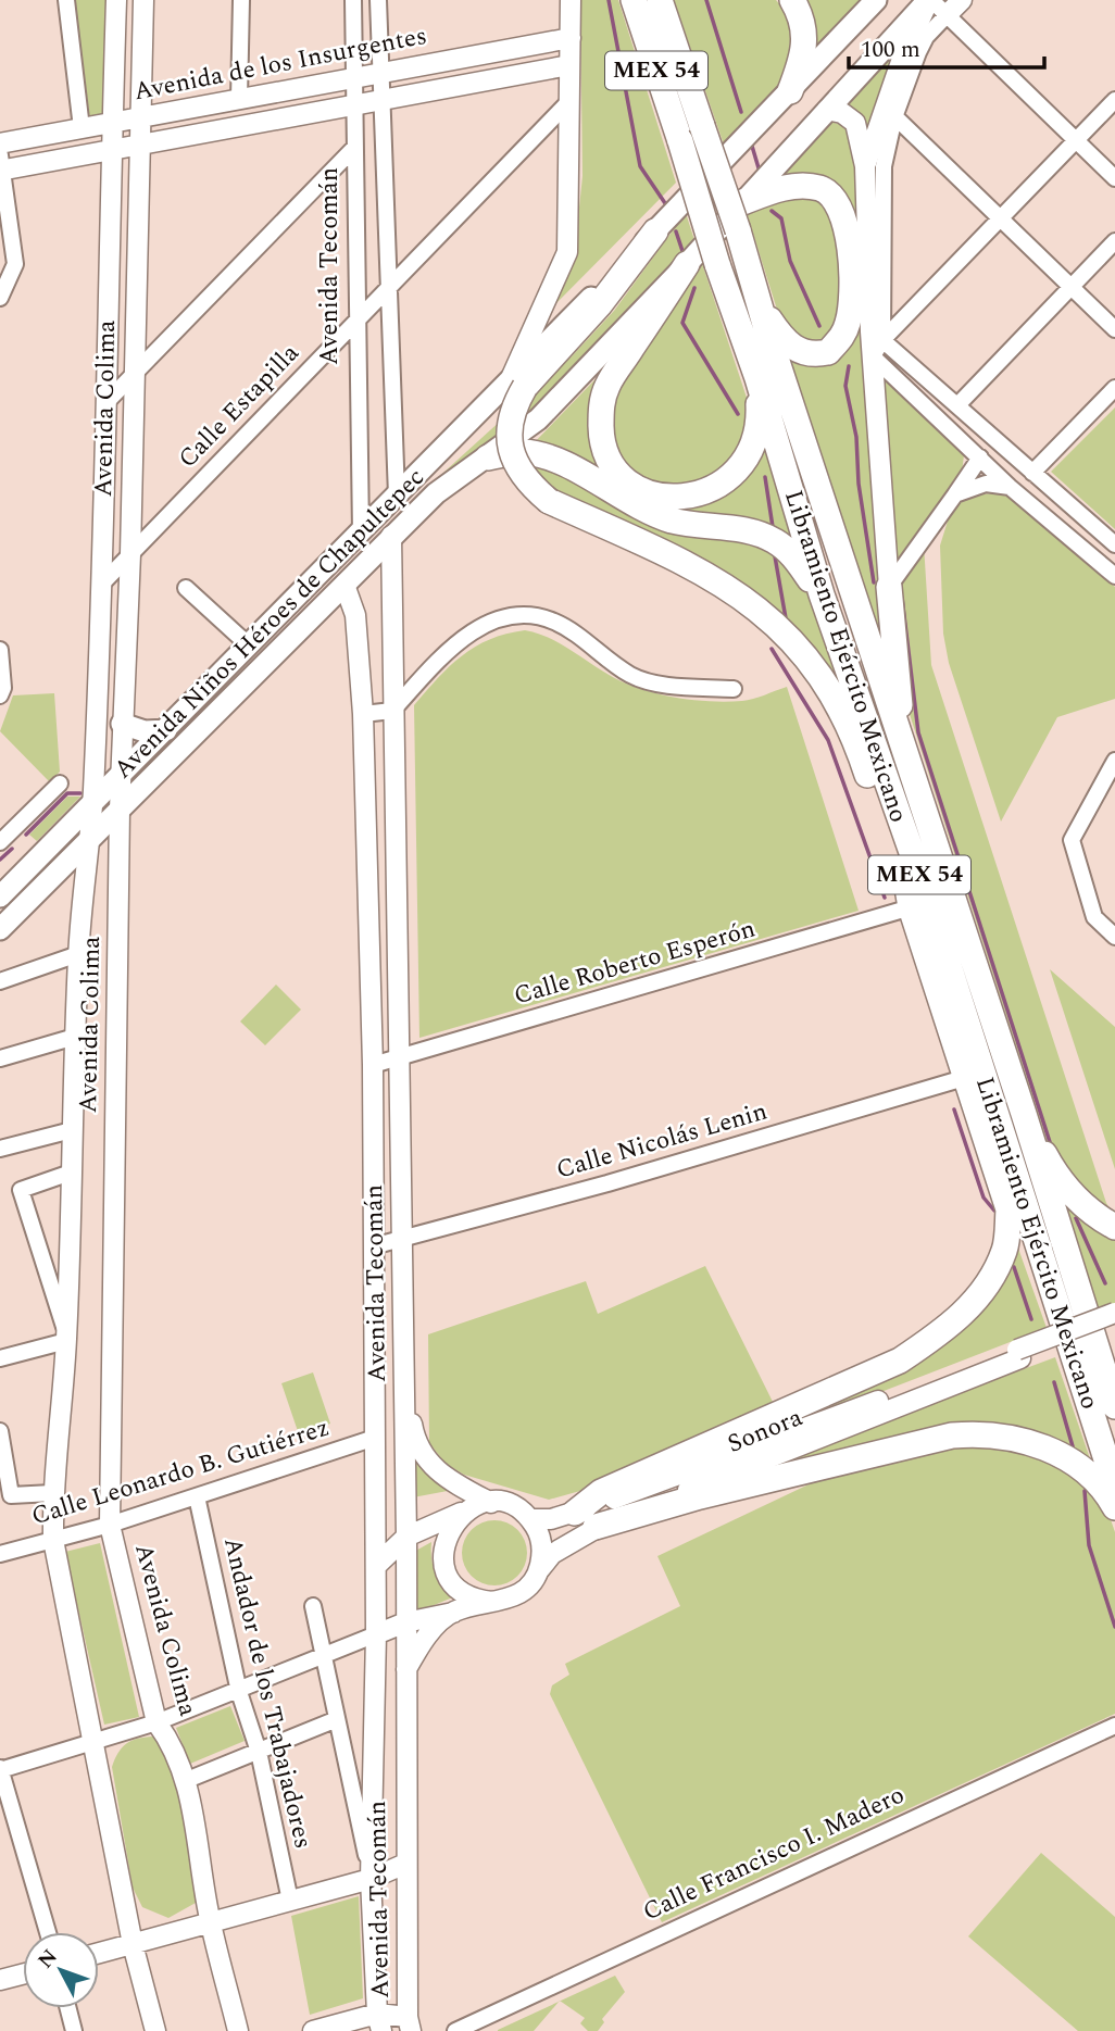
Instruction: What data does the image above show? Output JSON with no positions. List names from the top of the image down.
{
  "streets": {
    "highway": ["MEX 54", "Libramiento Ejército Mexicano"],
    "main road": ["Avenida Niños Héroes de Chapultepec"],
    "street": [
      "Avenida de los Insurgentes",
      "Avenida Tecomán",
      "Calle Estapilla",
      "Avenida Colima",
      "Calle Roberto Esperón",
      "Calle Nicolás Lenin",
      "Sonora",
      "Calle Leonardo B. Gutiérrez",
      "Andador de los Trabajadores",
      "Calle Francisco I. Madero"
    ]
  },
  "crossings": [
    ["Avenida de los Insurgentes", "Avenida Tecomán"],
    ["Avenida de los Insurgentes", "Avenida Colima"],
    ["Avenida Tecomán", "Calle Estapilla"],
    ["Avenida Tecomán", "Avenida Niños Héroes de Chapultepec"],
    ["Avenida Tecomán", "Calle Roberto Esperón"],
    ["Avenida Tecomán", "Calle Nicolás Lenin"],
    ["Avenida Tecomán", "Sonora"],
    ["Avenida Tecomán", "Calle Leonardo B. Gutiérrez"],
    ["Calle Estapilla", "Avenida Colima"],
    ["Avenida Colima", "Avenida Niños Héroes de Chapultepec"],
    ["Avenida Colima", "Calle Leonardo B. Gutiérrez"],
    ["Calle Leonardo B. Gutiérrez", "Andador de los Trabajadores"]
  ],
  "scale_bar": "100 m",
  "north": "top left"
}
